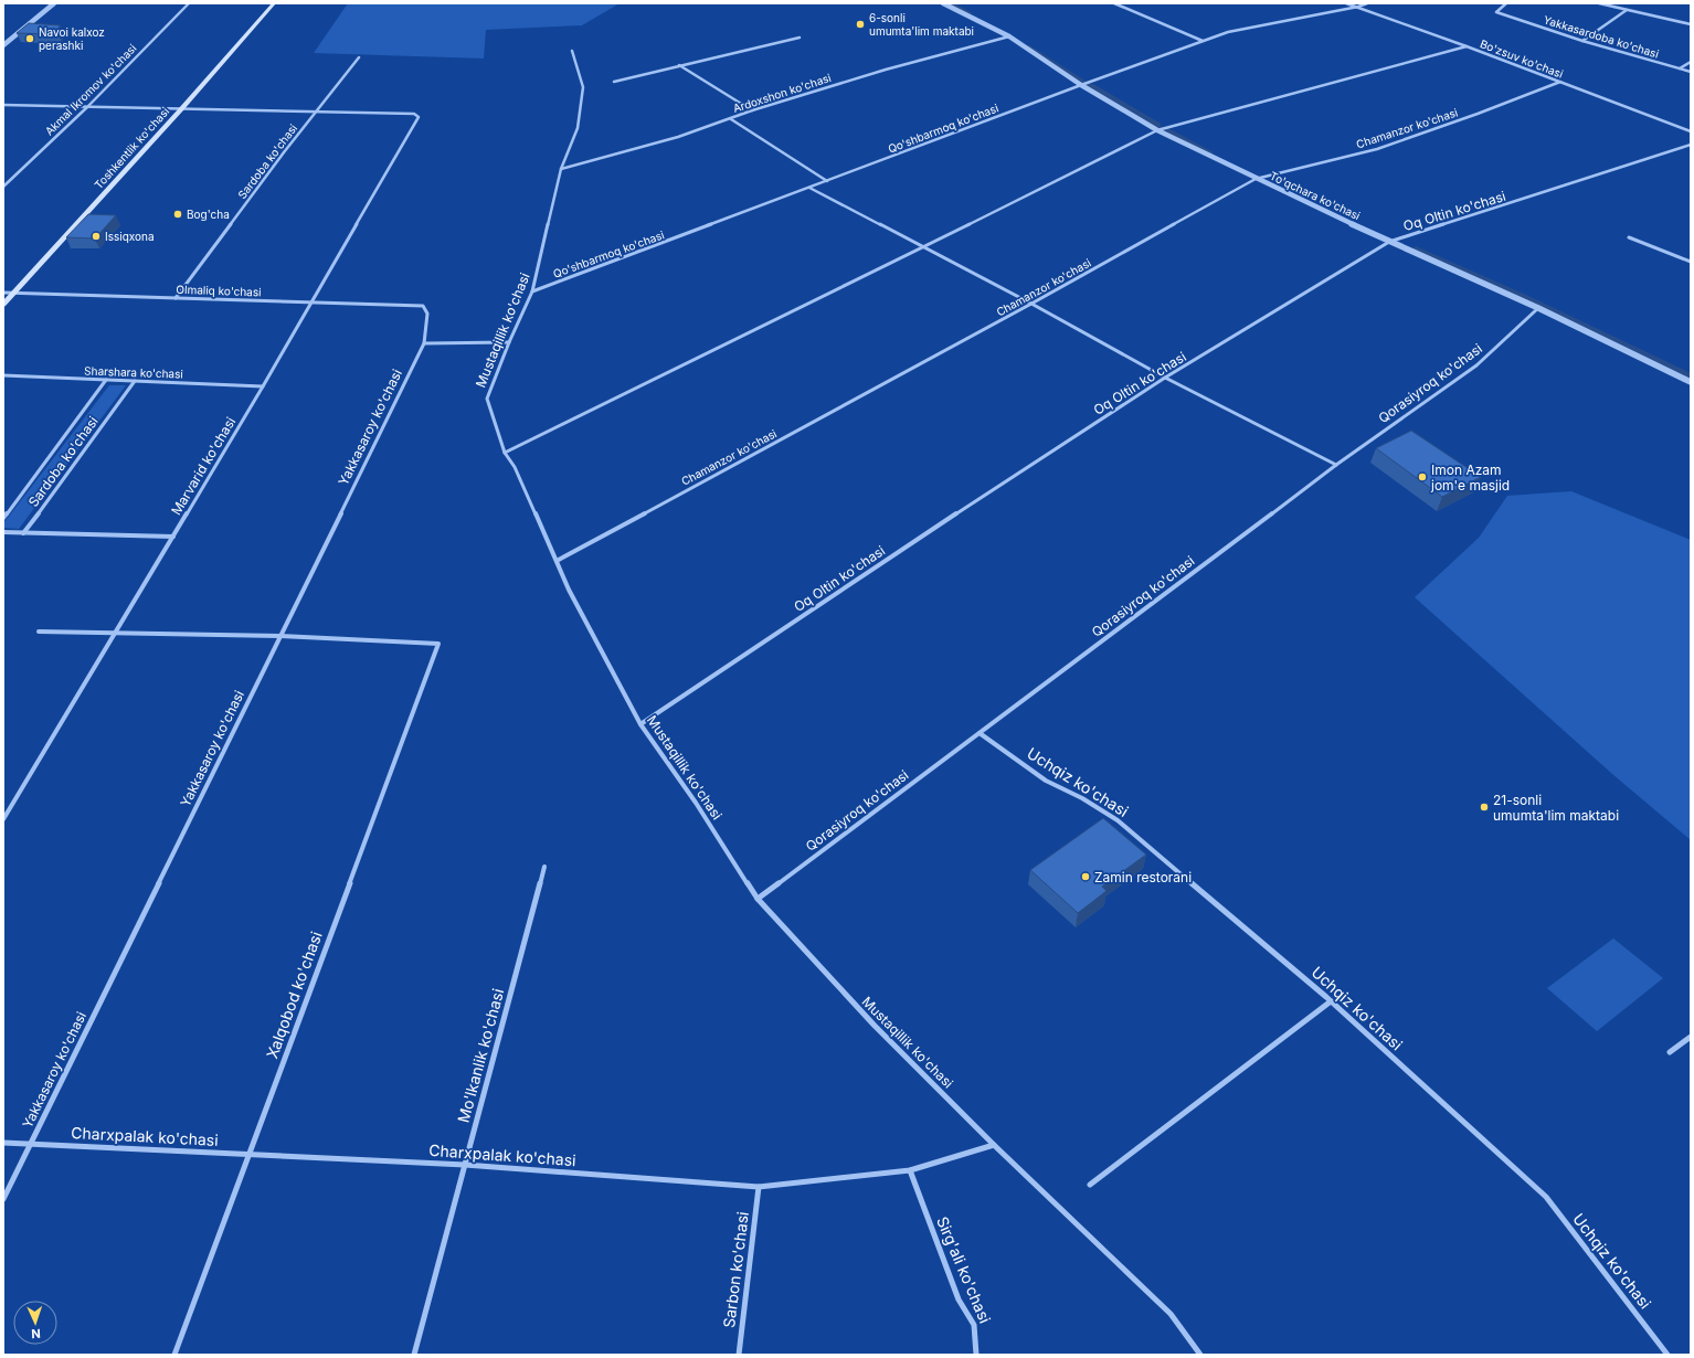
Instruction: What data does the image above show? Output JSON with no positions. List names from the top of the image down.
{
  "streets": {
    "main road": ["Toshkentlik ko'chasi"],
    "street": [
      "Yakkasardoba ko'chasi",
      "Bo'zsuv ko'chasi",
      "Akmal Ikromov ko'chasi",
      "Ardoxshon ko'chasi",
      "Qo'shbarmoq ko'chasi",
      "Chamanzor ko'chasi",
      "Sardoba ko'chasi",
      "To'qchara ko'chasi",
      "Oq Oltin ko'chasi",
      "Olmaliq ko'chasi",
      "Mustaqillik ko'chasi",
      "Sharshara ko'chasi",
      "Qorasiyroq ko'chasi",
      "Yakkasaroy ko'chasi",
      "Marvarid ko'chasi",
      "Uchqiz ko'chasi",
      "Xalqobod ko'chasi",
      "Mo'lkanlik ko'chasi",
      "Charxpalak ko'chasi",
      "Sarbon ko'chasi",
      "Sirg'ali ko'chasi"
    ]
  },
  "crossings": [
    ["Bo'zsuv ko'chasi", "Qo'shbarmoq ko'chasi"],
    ["Bo'zsuv ko'chasi", "Chamanzor ko'chasi"],
    ["Ardoxshon ko'chasi", "To'qchara ko'chasi"],
    ["Ardoxshon ko'chasi", "Mustaqillik ko'chasi"],
    ["Qo'shbarmoq ko'chasi", "To'qchara ko'chasi"],
    ["Qo'shbarmoq ko'chasi", "Mustaqillik ko'chasi"],
    ["Chamanzor ko'chasi", "To'qchara ko'chasi"],
    ["Chamanzor ko'chasi", "Mustaqillik ko'chasi"],
    ["Toshkentlik ko'chasi", "Olmaliq ko'chasi"],
    ["Sardoba ko'chasi", "Olmaliq ko'chasi"],
    ["Sardoba ko'chasi", "Sharshara ko'chasi"],
    ["Sardoba ko'chasi", "Marvarid ko'chasi"],
    ["To'qchara ko'chasi", "Oq Oltin ko'chasi"],
    ["To'qchara ko'chasi", "Qorasiyroq ko'chasi"],
    ["Oq Oltin ko'chasi", "Mustaqillik ko'chasi"],
    ["Olmaliq ko'chasi", "Yakkasaroy ko'chasi"],
    ["Olmaliq ko'chasi", "Marvarid ko'chasi"],
    ["Mustaqillik ko'chasi", "Qorasiyroq ko'chasi"],
    ["Mustaqillik ko'chasi", "Charxpalak ko'chasi"],
    ["Sharshara ko'chasi", "Marvarid ko'chasi"],
    ["Qorasiyroq ko'chasi", "Uchqiz ko'chasi"],
    ["Yakkasaroy ko'chasi", "Xalqobod ko'chasi"],
    ["Yakkasaroy ko'chasi", "Charxpalak ko'chasi"],
    ["Xalqobod ko'chasi", "Charxpalak ko'chasi"],
    ["Mo'lkanlik ko'chasi", "Charxpalak ko'chasi"],
    ["Charxpalak ko'chasi", "Sarbon ko'chasi"],
    ["Charxpalak ko'chasi", "Sirg'ali ko'chasi"]
  ],
  "places": [
    "6-sonli umumta'lim maktabi",
    "Navoi kalxoz perashki",
    "Bog'cha",
    "Issiqxona",
    "Imon Azam jom'e masjid",
    "21-sonli umumta'lim maktabi",
    "Zamin restorani"
  ],
  "north": "bottom"
}
